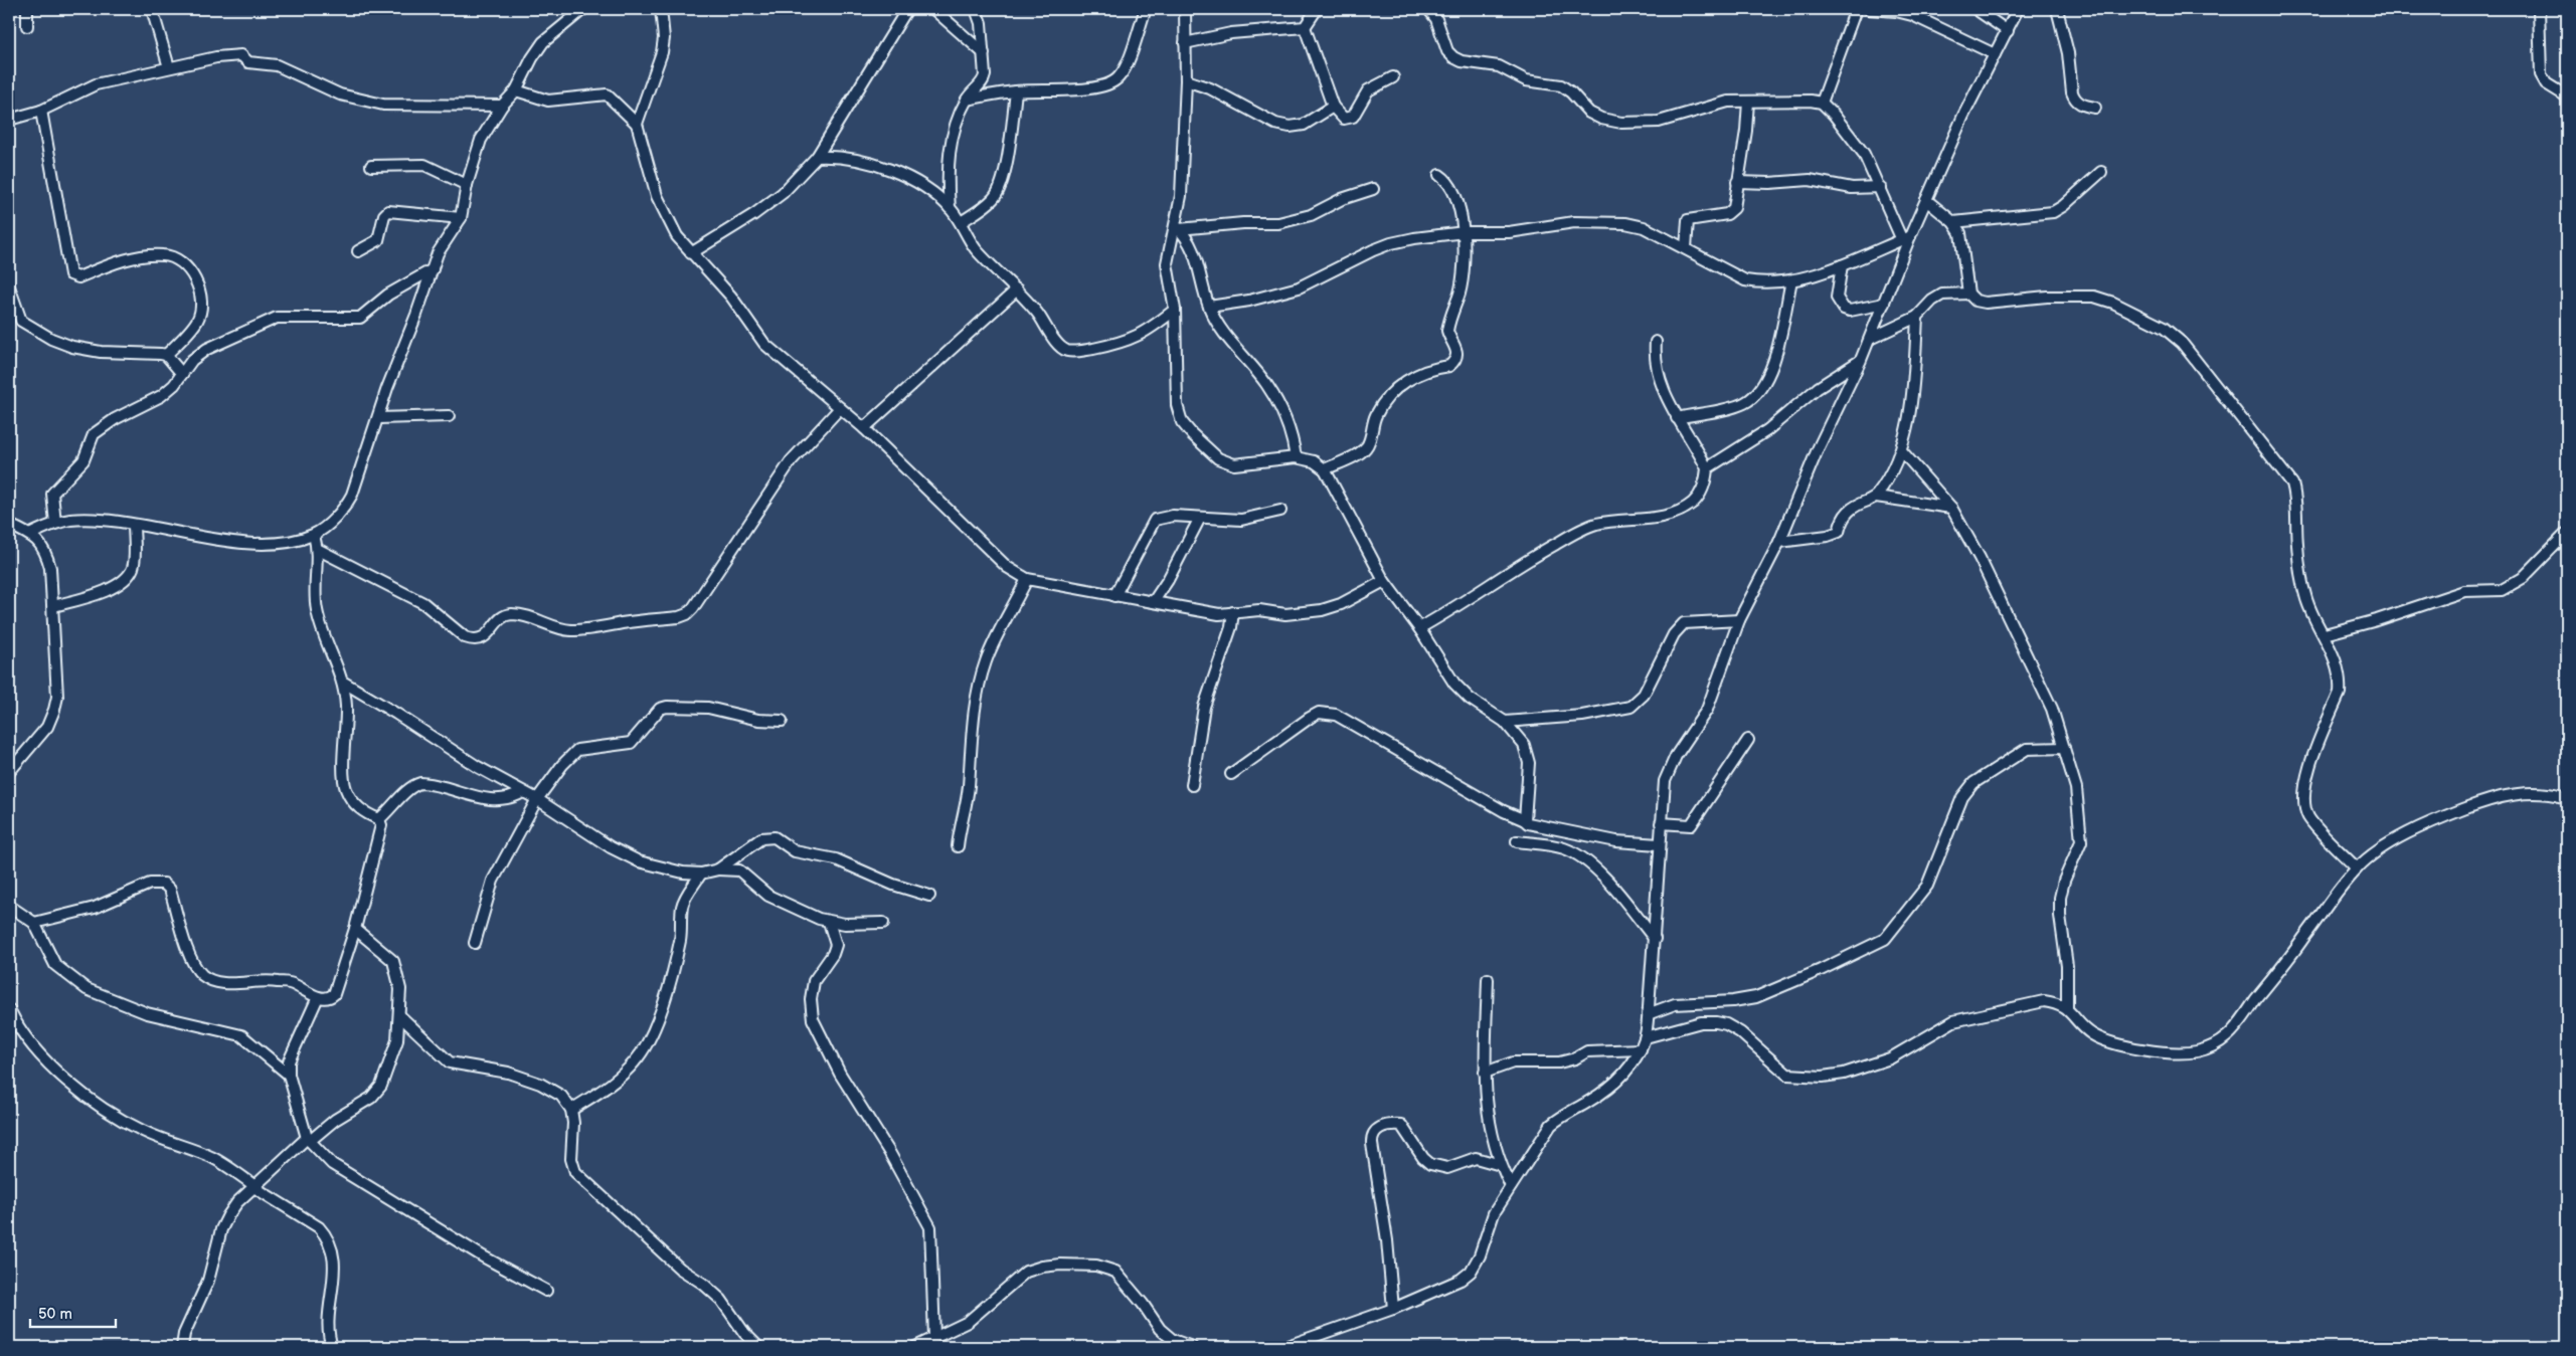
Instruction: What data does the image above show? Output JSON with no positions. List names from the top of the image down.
{
  "scale_bar": "50 m"
}
